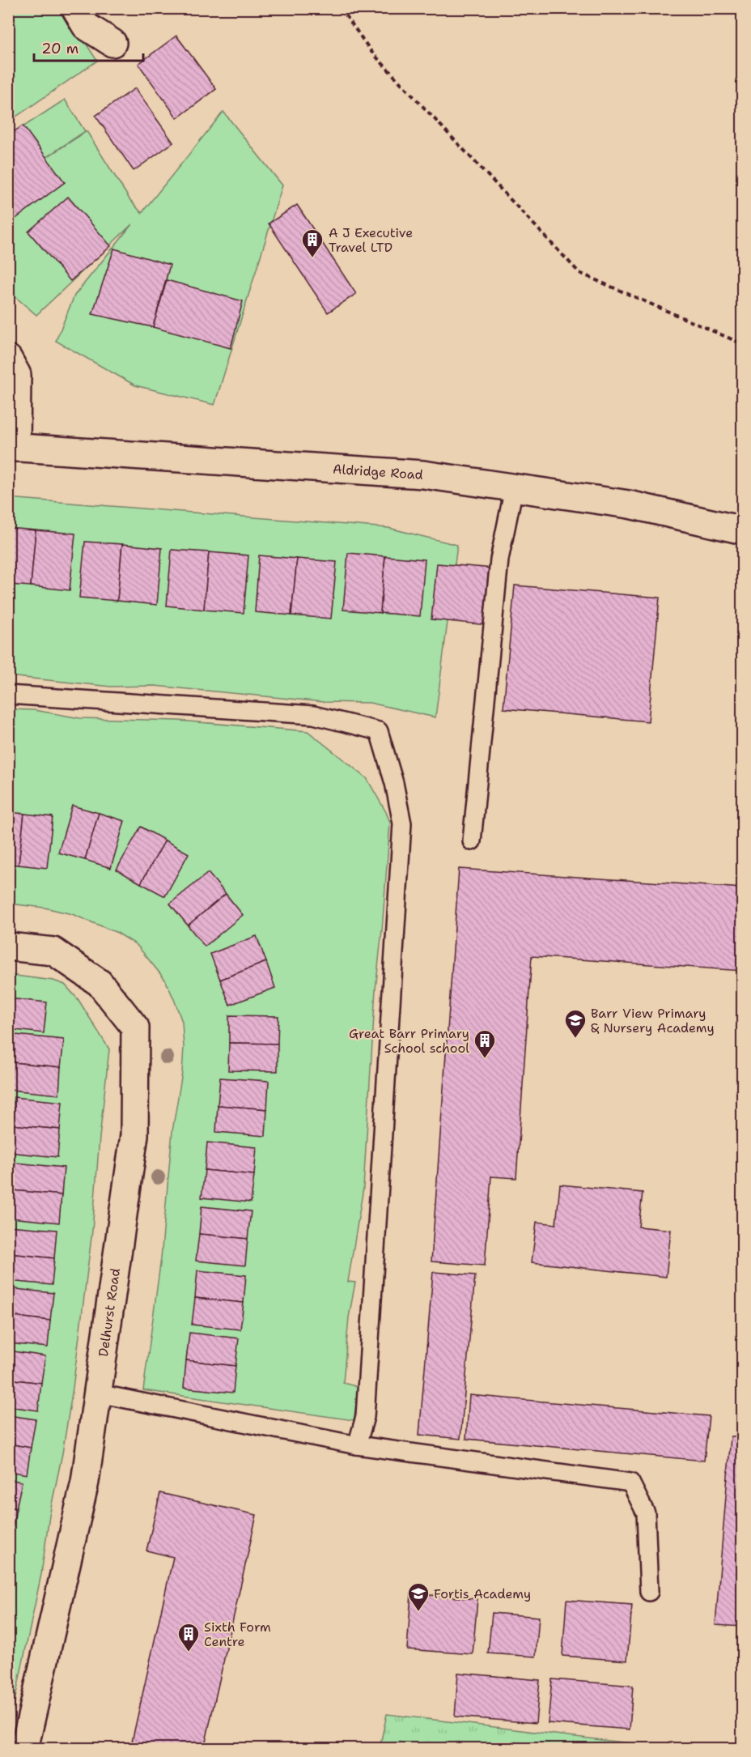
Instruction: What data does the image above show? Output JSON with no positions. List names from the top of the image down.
{
  "streets": {
    "street": ["Aldridge Road", "Delhurst Road"]
  },
  "places": {
    "building": ["A J Executive Travel LTD", "Great Barr Primary School school", "Sixth Form Centre"],
    "school or university": ["Barr View Primary & Nursery Academy", "Fortis Academy"]
  },
  "scale_bar": "20 m"
}
